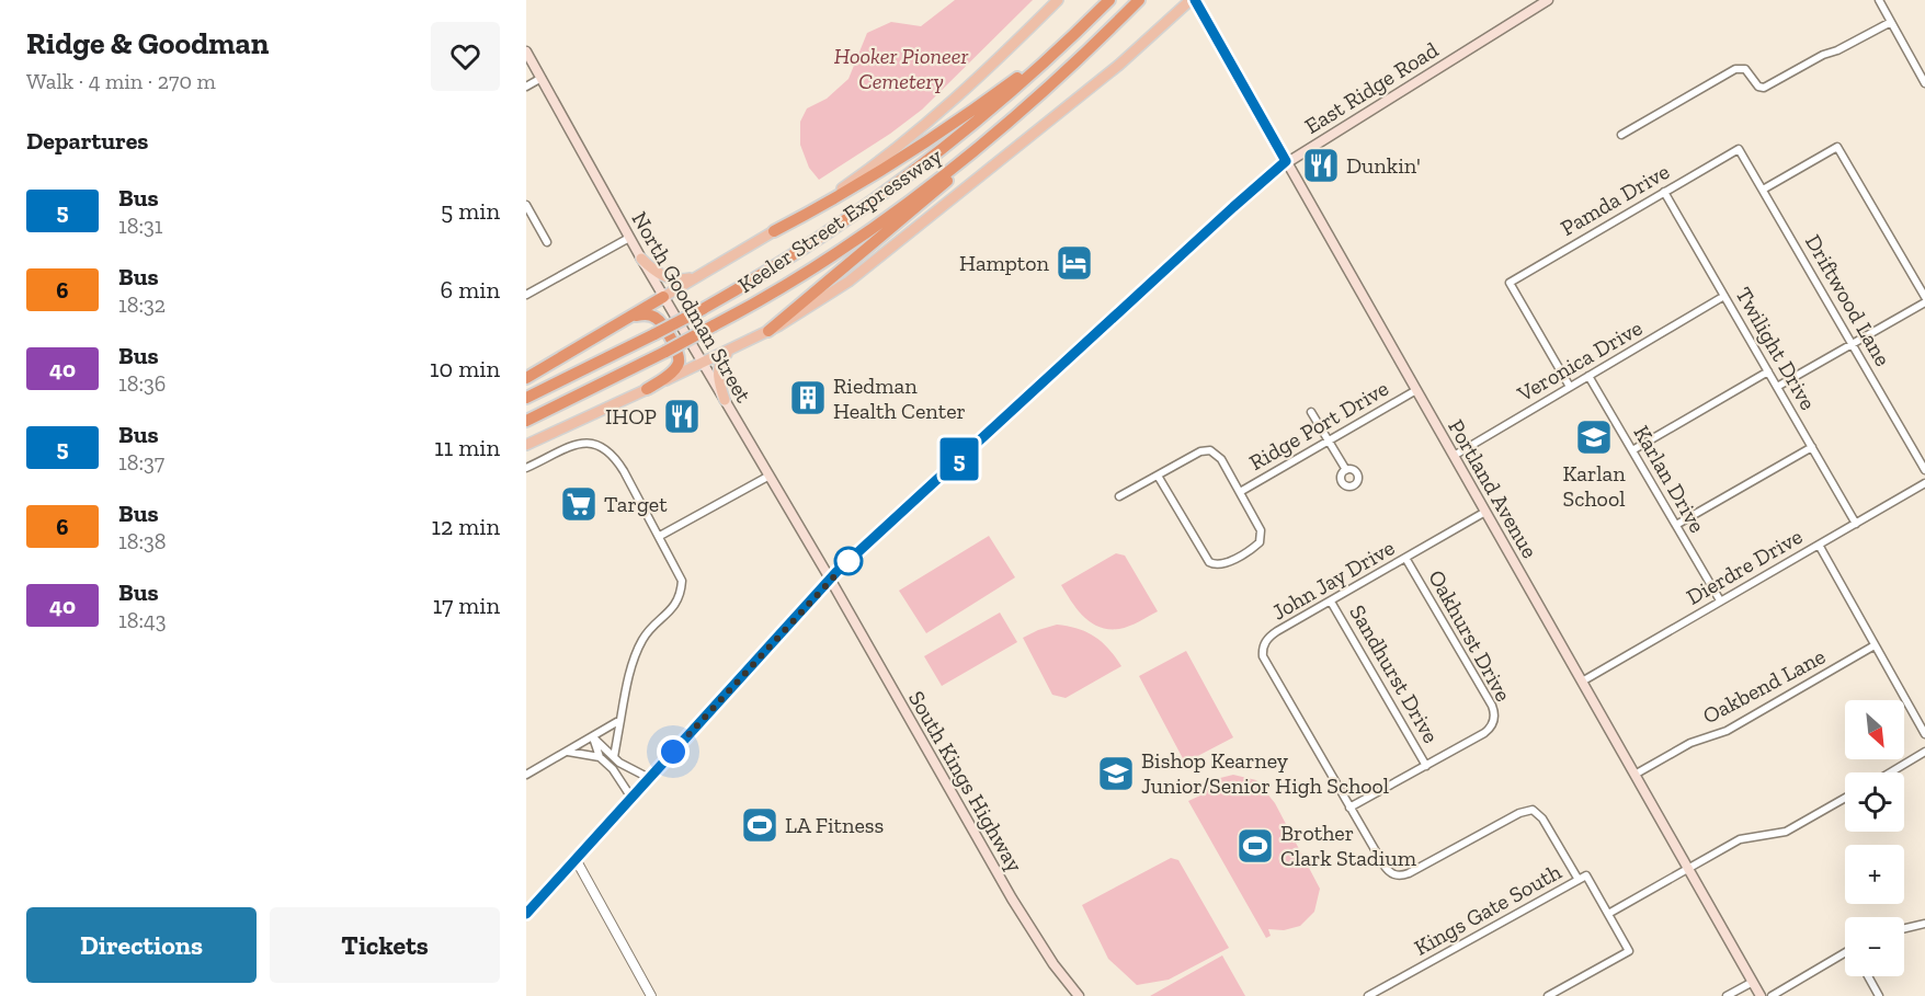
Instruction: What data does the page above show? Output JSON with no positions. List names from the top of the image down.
{
  "streets": {
    "highway": ["Keeler Street Expressway"],
    "main road": [
      "East Ridge Road",
      "North Goodman Street",
      "Portland Avenue",
      "South Kings Highway"
    ],
    "street": [
      "Pamda Drive",
      "Driftwood Lane",
      "Twilight Drive",
      "Veronica Drive",
      "Ridge Port Drive",
      "Karlan Drive",
      "Dierdre Drive",
      "John Jay Drive",
      "Oakhurst Drive",
      "Sandhurst Drive",
      "Oakbend Lane",
      "Kings Gate South"
    ]
  },
  "crossings": [
    ["East Ridge Road", "North Goodman Street"],
    ["East Ridge Road", "Portland Avenue"],
    ["East Ridge Road", "South Kings Highway"],
    ["Pamda Drive", "Driftwood Lane"],
    ["Pamda Drive", "Twilight Drive"],
    ["Pamda Drive", "Veronica Drive"],
    ["North Goodman Street", "South Kings Highway"],
    ["Twilight Drive", "Veronica Drive"],
    ["Twilight Drive", "Dierdre Drive"],
    ["Veronica Drive", "Karlan Drive"],
    ["Veronica Drive", "Portland Avenue"],
    ["Ridge Port Drive", "Portland Avenue"],
    ["Karlan Drive", "Dierdre Drive"],
    ["Portland Avenue", "Dierdre Drive"],
    ["Portland Avenue", "John Jay Drive"],
    ["Portland Avenue", "Oakbend Lane"],
    ["John Jay Drive", "Oakhurst Drive"],
    ["John Jay Drive", "Sandhurst Drive"],
    ["John Jay Drive", "Kings Gate South"],
    ["Oakhurst Drive", "Sandhurst Drive"]
  ],
  "parks": ["Hooker Pioneer Cemetery"],
  "places": {
    "restaurant": ["Dunkin'", "IHOP"],
    "hotel": ["Hampton"],
    "building": ["Riedman Health Center"],
    "school or university": ["Karlan School", "Bishop Kearney Junior/Senior High School"],
    "supermarket": ["Target"],
    "sports": ["LA Fitness", "Brother Clark Stadium"]
  },
  "lines": ["bus line 5"],
  "north": "bottom right",
  "page": {
    "heading": [
      ["Ridge & Goodman", "Walk · 4 min · 270 m"],
      "Departures"
    ],
    "on_map": "5",
    "list": [
      {
        "mark": "5",
        "name": "Bus",
        "note": "18:31",
        "value": "5 min"
      },
      {
        "mark": "6",
        "name": "Bus",
        "note": "18:32",
        "value": "6 min"
      },
      {
        "mark": "40",
        "name": "Bus",
        "note": "18:36",
        "value": "10 min"
      },
      {
        "mark": "5",
        "name": "Bus",
        "note": "18:37",
        "value": "11 min"
      },
      {
        "mark": "6",
        "name": "Bus",
        "note": "18:38",
        "value": "12 min"
      },
      {
        "mark": "40",
        "name": "Bus",
        "note": "18:43",
        "value": "17 min"
      }
    ],
    "map_buttons": ["+", "−"],
    "buttons": ["Directions", "Tickets"]
  }
}
